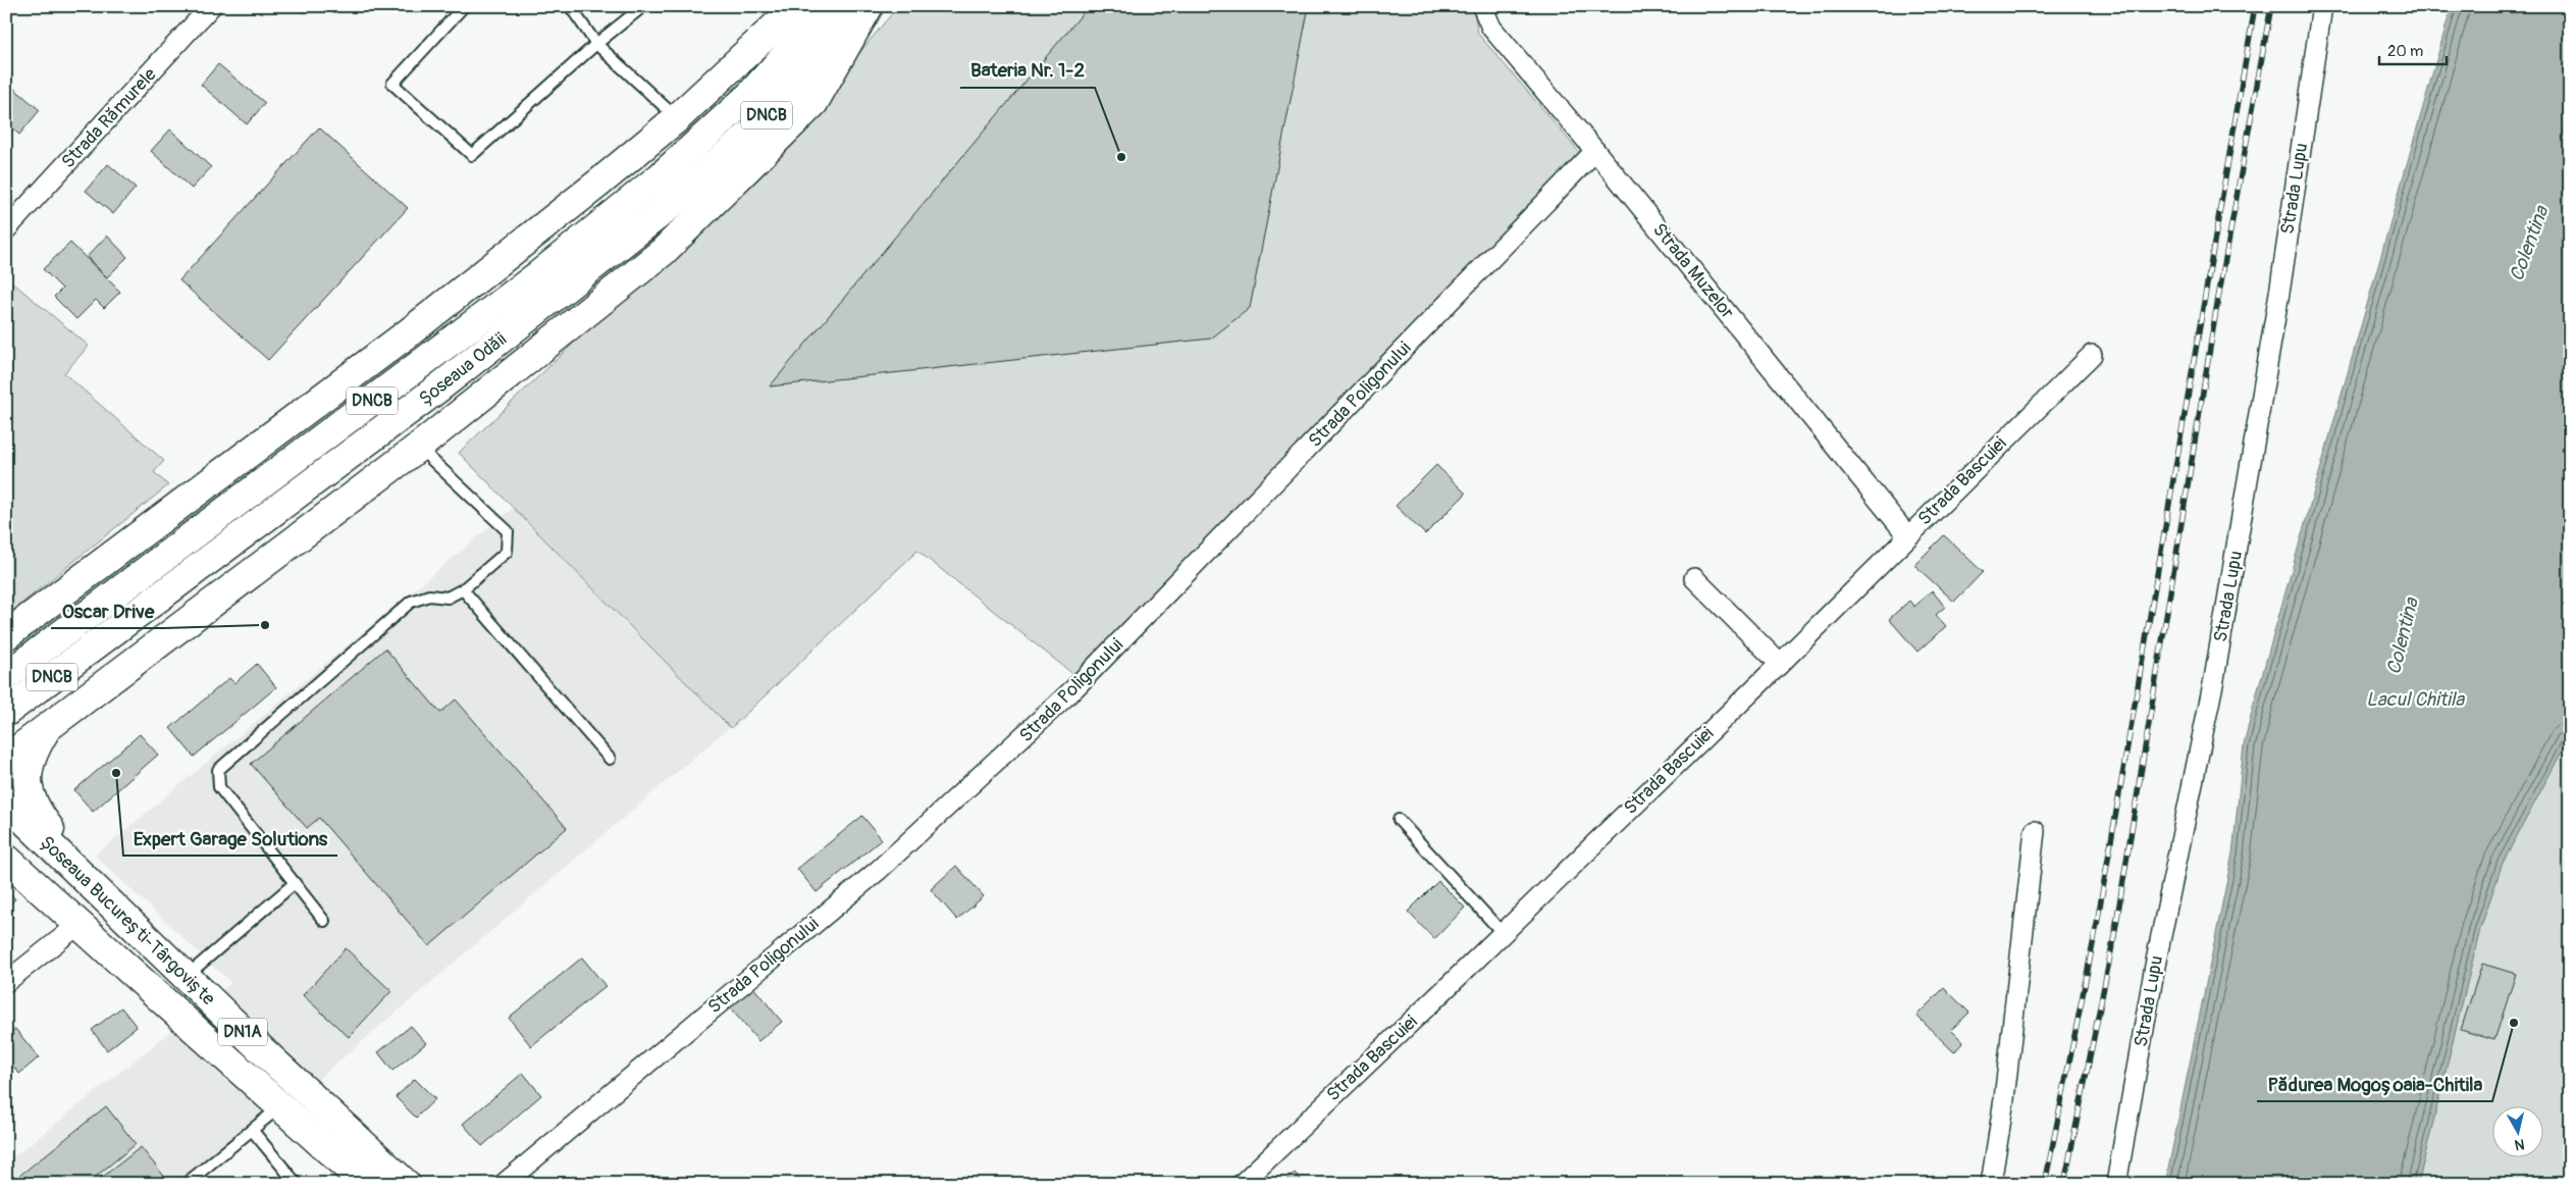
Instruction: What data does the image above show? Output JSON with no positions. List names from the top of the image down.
{
  "streets": {
    "main road": [
      "DNCB",
      "Șoseaua Odăii",
      "Șoseaua București-Târgoviște",
      "DN1A"
    ],
    "street": [
      "Strada Rămurele",
      "Strada Lupu",
      "Strada Muzelor",
      "Strada Poligonului",
      "Strada Bascuiei"
    ]
  },
  "crossings": [
    ["Strada Muzelor", "Strada Poligonului"],
    ["Strada Muzelor", "Strada Bascuiei"]
  ],
  "water": ["Colentina", "Lacul Chitila"],
  "places": [
    "Bateria Nr. 1-2",
    "Oscar Drive",
    "Expert Garage Solutions",
    "Pădurea Mogoșoaia-Chitila"
  ],
  "scale_bar": "20 m",
  "north": "bottom"
}
